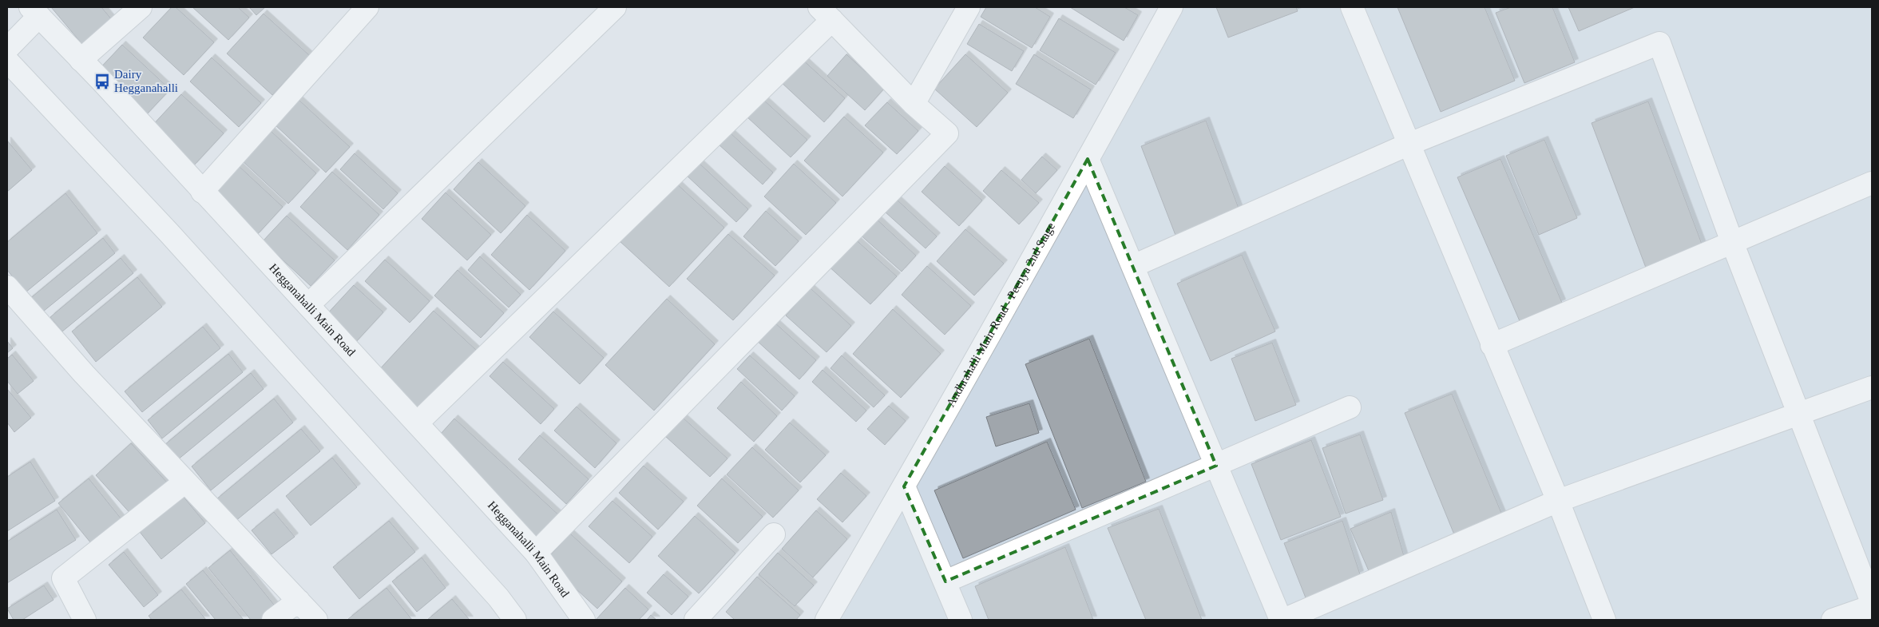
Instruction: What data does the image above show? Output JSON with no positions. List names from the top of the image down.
{
  "streets": {
    "street": ["Hegganahalli Main Road", "Andhrahalli Main Road - Peenya 2nd Stage"]
  },
  "places": {
    "bus stop": ["Dairy Hegganahalli"]
  }
}
